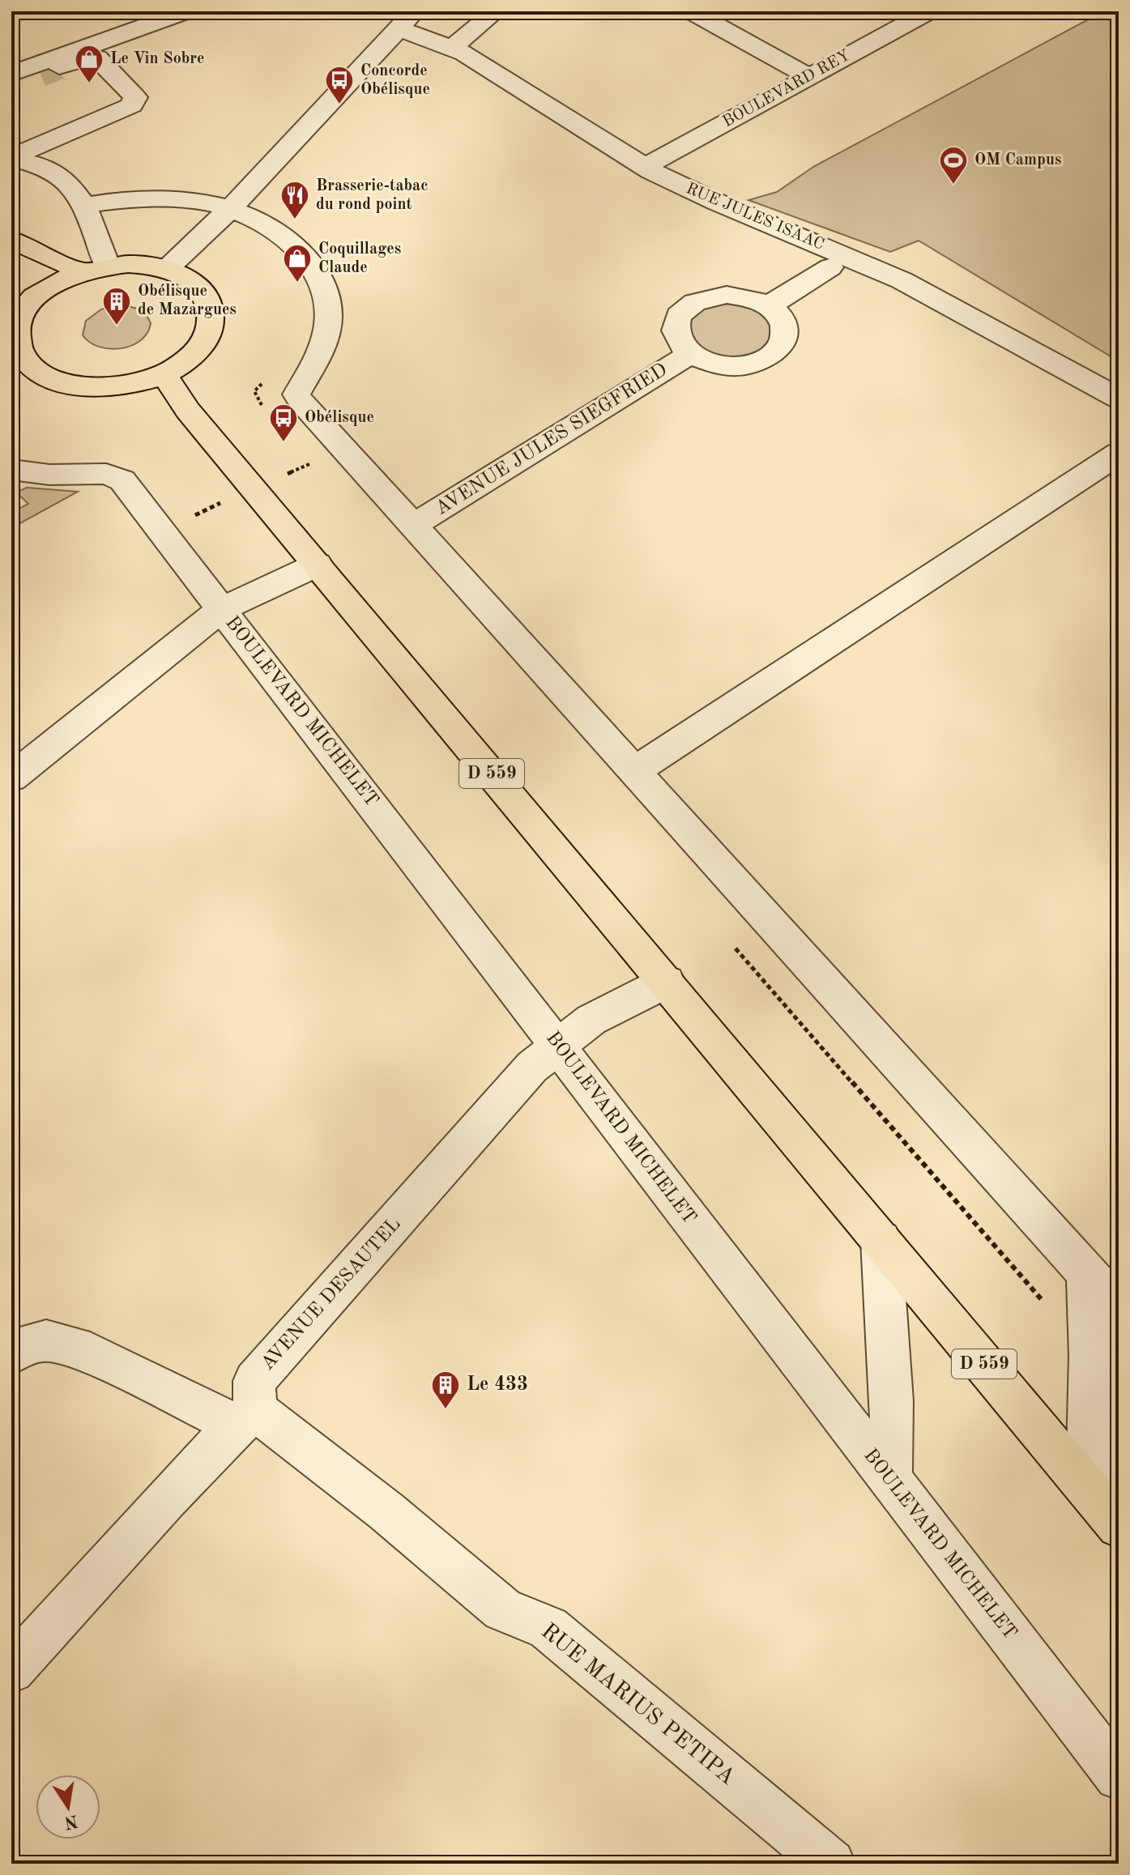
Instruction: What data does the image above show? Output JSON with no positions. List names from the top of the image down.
{
  "streets": {
    "main road": ["D 559"],
    "street": [
      "BOULEVARD REY",
      "RUE JULES ISAAC",
      "AVENUE JULES SIEGFRIED",
      "BOULEVARD MICHELET",
      "AVENUE DESAUTEL",
      "RUE MARIUS PETIPA"
    ]
  },
  "crossings": [
    ["BOULEVARD REY", "RUE JULES ISAAC"],
    ["BOULEVARD MICHELET", "AVENUE DESAUTEL"],
    ["D 559", "AVENUE DESAUTEL"],
    ["AVENUE DESAUTEL", "RUE MARIUS PETIPA"]
  ],
  "places": {
    "shop": ["Le Vin Sobre", "Coquillages Claude"],
    "bus stop": ["Concorde Obélisque", "Obélisque"],
    "sports": ["OM Campus"],
    "restaurant": ["Brasserie-tabac du rond point"],
    "building": ["Obélisque de Mazargues", "Le 433"]
  },
  "north": "bottom"
}
